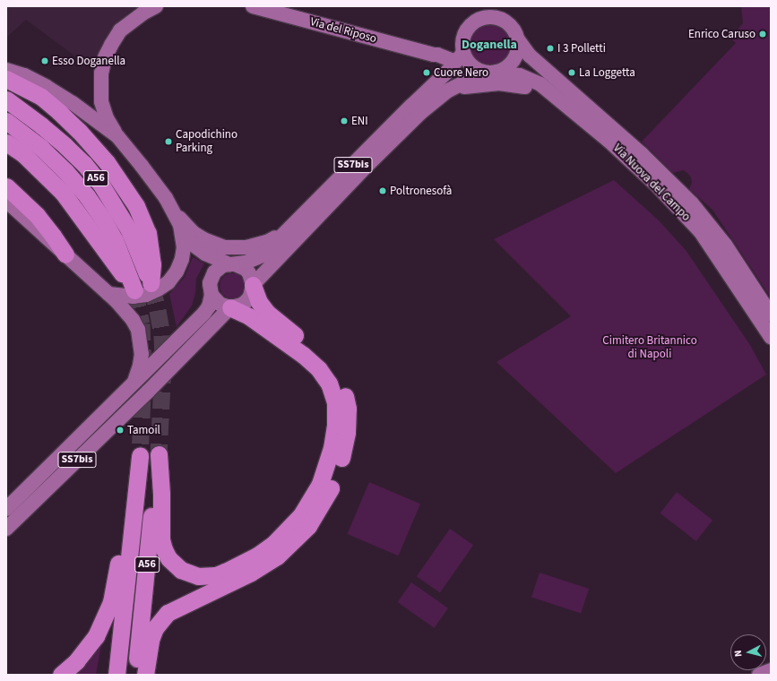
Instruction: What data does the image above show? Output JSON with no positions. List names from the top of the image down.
{
  "streets": {
    "highway": ["A56"],
    "main road": ["Via del Riposo", "SS7bis", "Via Nuova del Campo"]
  },
  "crossings": [
    ["Via del Riposo", "SS7bis"],
    ["Via del Riposo", "Via Nuova del Campo"],
    ["SS7bis", "A56"],
    ["SS7bis", "Via Nuova del Campo"]
  ],
  "districts": ["Doganella"],
  "parks": ["Cimitero Britannico di Napoli"],
  "places": [
    "Enrico Caruso",
    "I 3 Polletti",
    "Esso Doganella",
    "Cuore Nero",
    "La Loggetta",
    "ENI",
    "Capodichino Parking",
    "Poltronesofà",
    "Tamoil"
  ],
  "north": "left"
}
